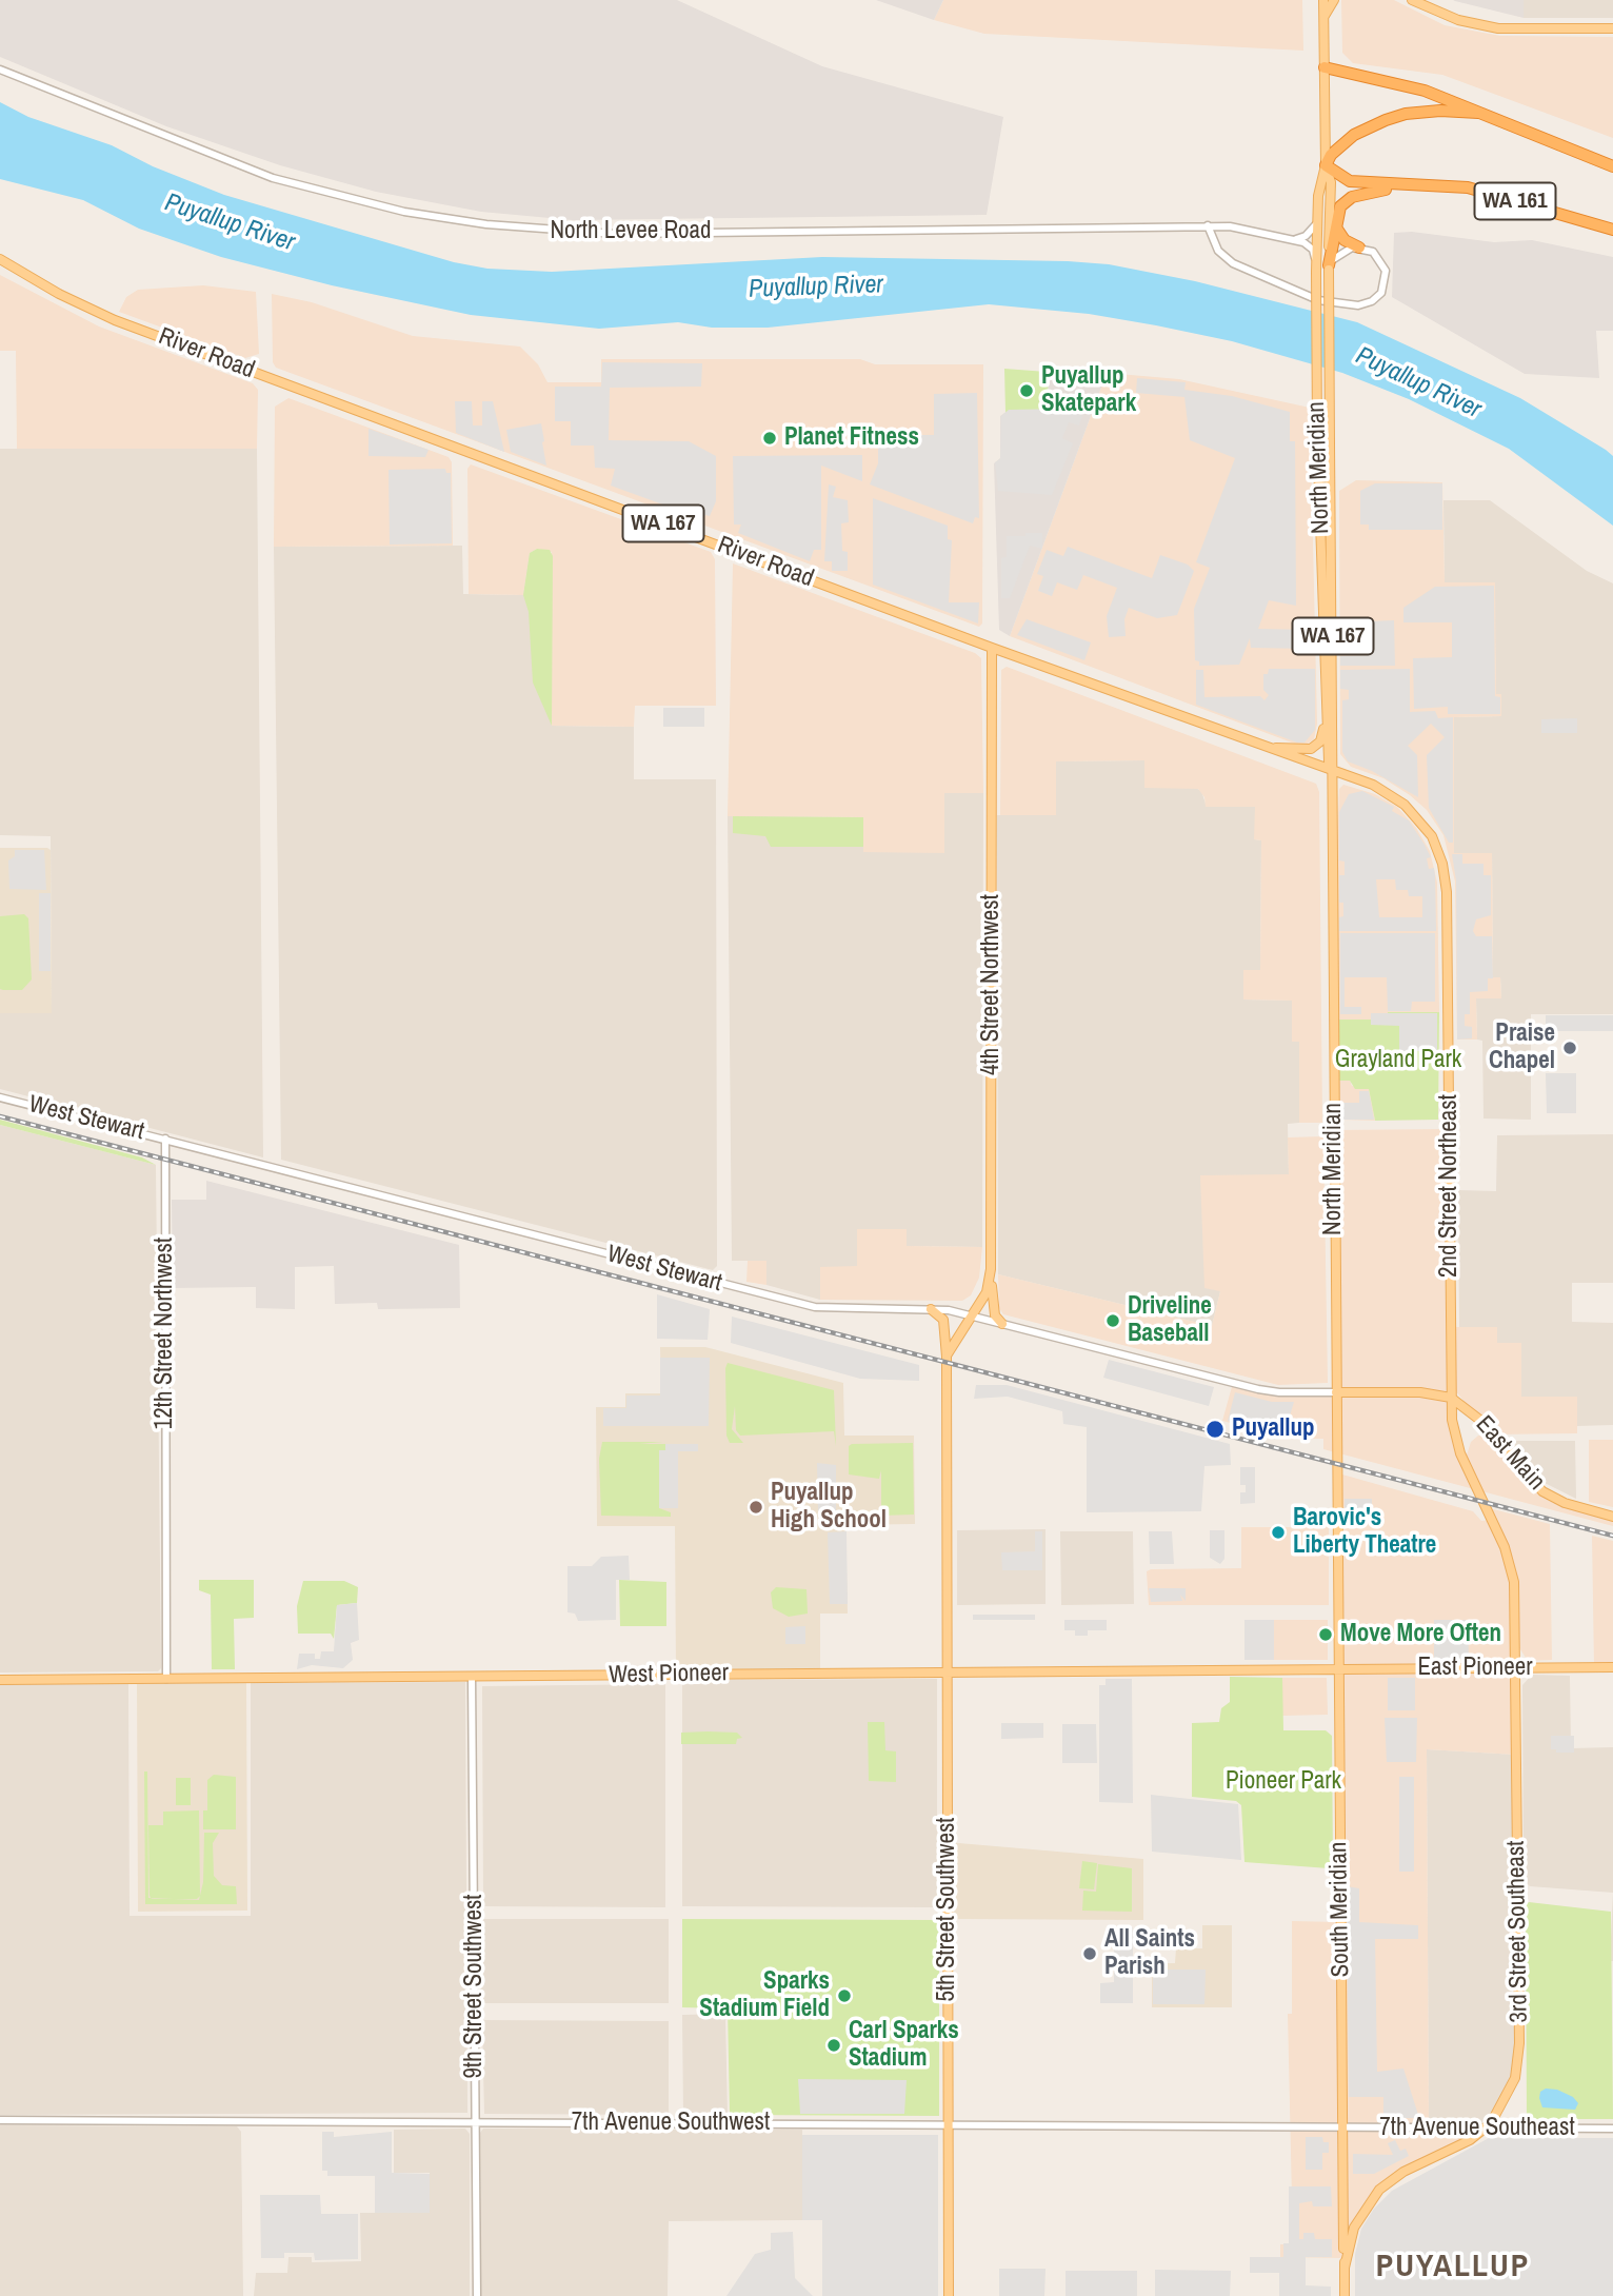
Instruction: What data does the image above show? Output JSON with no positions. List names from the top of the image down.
{
  "streets": {
    "highway": ["WA 161", "WA 167"],
    "main road": [
      "River Road",
      "North Meridian",
      "4th Street Northwest",
      "2nd Street Northeast",
      "East Main",
      "East Pioneer",
      "West Pioneer",
      "5th Street Southwest",
      "South Meridian",
      "3rd Street Southeast"
    ],
    "street": [
      "North Levee Road",
      "West Stewart",
      "12th Street Northwest",
      "9th Street Southwest",
      "7th Avenue Southwest",
      "7th Avenue Southeast"
    ]
  },
  "crossings": [
    ["WA 161", "North Meridian"],
    ["WA 161", "WA 167"],
    ["River Road", "North Meridian"],
    ["River Road", "WA 167"],
    ["River Road", "4th Street Northwest"],
    ["River Road", "2nd Street Northeast"],
    ["North Meridian", "WA 167"],
    ["North Meridian", "West Stewart"],
    ["North Meridian", "2nd Street Northeast"],
    ["North Meridian", "South Meridian"],
    ["4th Street Northwest", "West Stewart"],
    ["4th Street Northwest", "5th Street Southwest"],
    ["West Stewart", "12th Street Northwest"],
    ["West Stewart", "5th Street Southwest"],
    ["2nd Street Northeast", "East Main"],
    ["2nd Street Northeast", "3rd Street Southeast"],
    ["12th Street Northwest", "West Pioneer"],
    ["East Pioneer", "West Pioneer"],
    ["East Pioneer", "South Meridian"],
    ["East Pioneer", "3rd Street Southeast"],
    ["West Pioneer", "5th Street Southwest"],
    ["West Pioneer", "South Meridian"],
    ["West Pioneer", "9th Street Southwest"],
    ["5th Street Southwest", "7th Avenue Southwest"],
    ["South Meridian", "3rd Street Southeast"],
    ["South Meridian", "7th Avenue Southwest"],
    ["South Meridian", "7th Avenue Southeast"],
    ["3rd Street Southeast", "7th Avenue Southeast"],
    ["9th Street Southwest", "7th Avenue Southwest"],
    ["7th Avenue Southwest", "7th Avenue Southeast"]
  ],
  "districts": ["PUYALLUP"],
  "water": ["Puyallup River"],
  "parks": ["Grayland Park", "Pioneer Park"],
  "places": [
    "Puyallup Skatepark",
    "Planet Fitness",
    "Praise Chapel",
    "Driveline Baseball",
    "Puyallup",
    "Puyallup High School",
    "Barovic's Liberty Theatre",
    "Move More Often",
    "All Saints Parish",
    "Sparks Stadium Field",
    "Carl Sparks Stadium"
  ]
}
